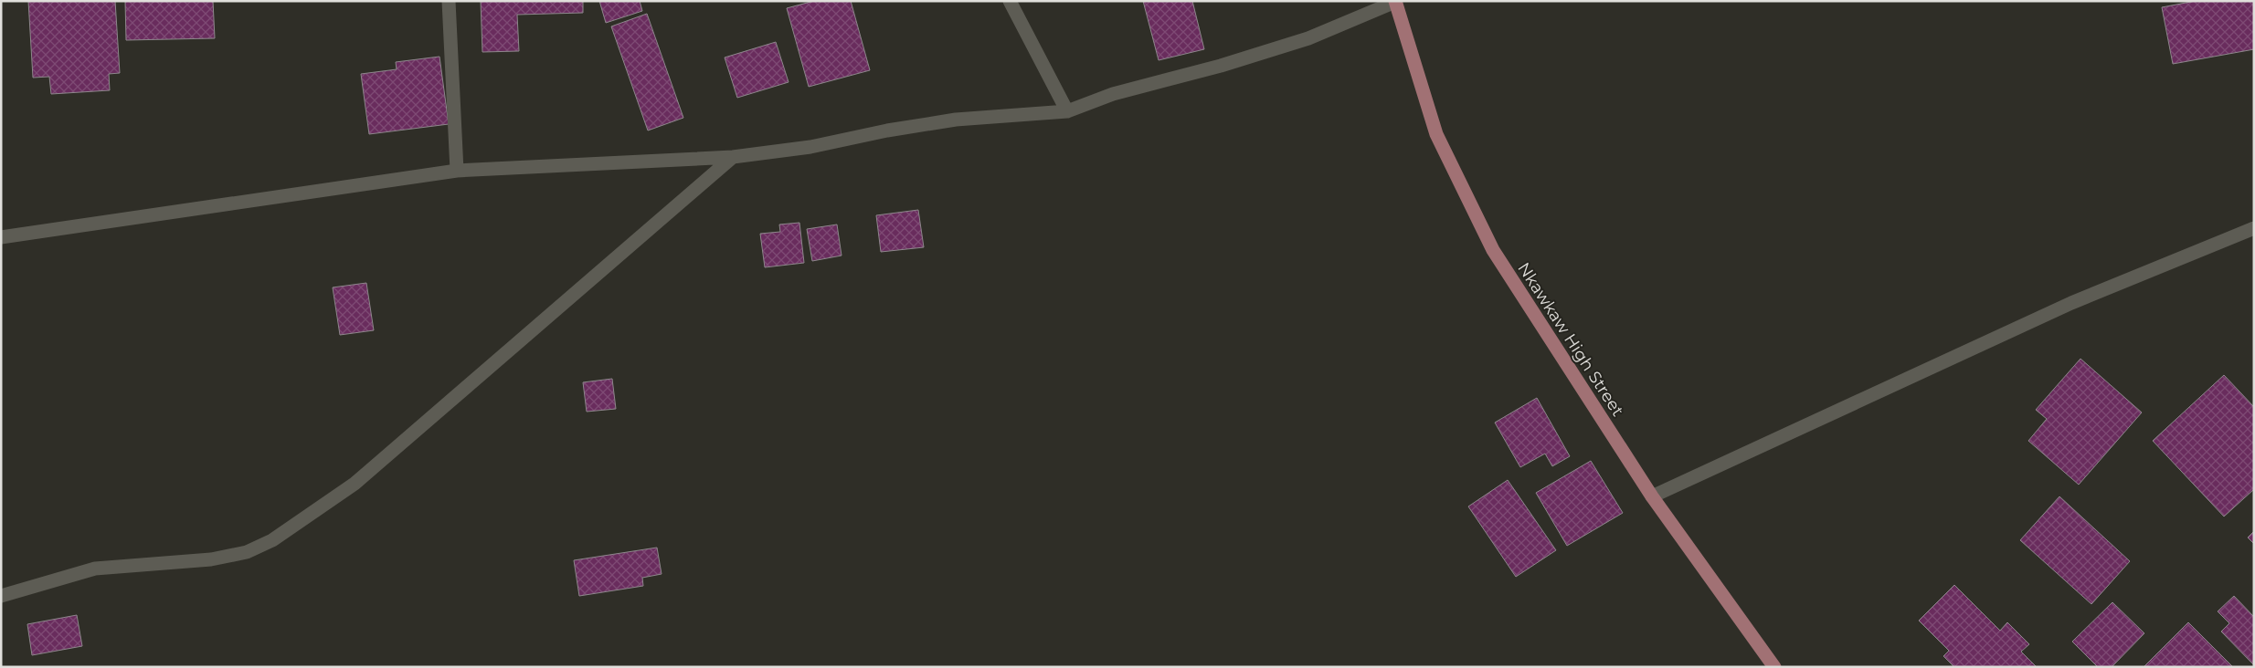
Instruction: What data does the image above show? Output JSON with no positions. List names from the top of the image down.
{
  "streets": {
    "main road": ["Nkawkaw High Street"]
  }
}
